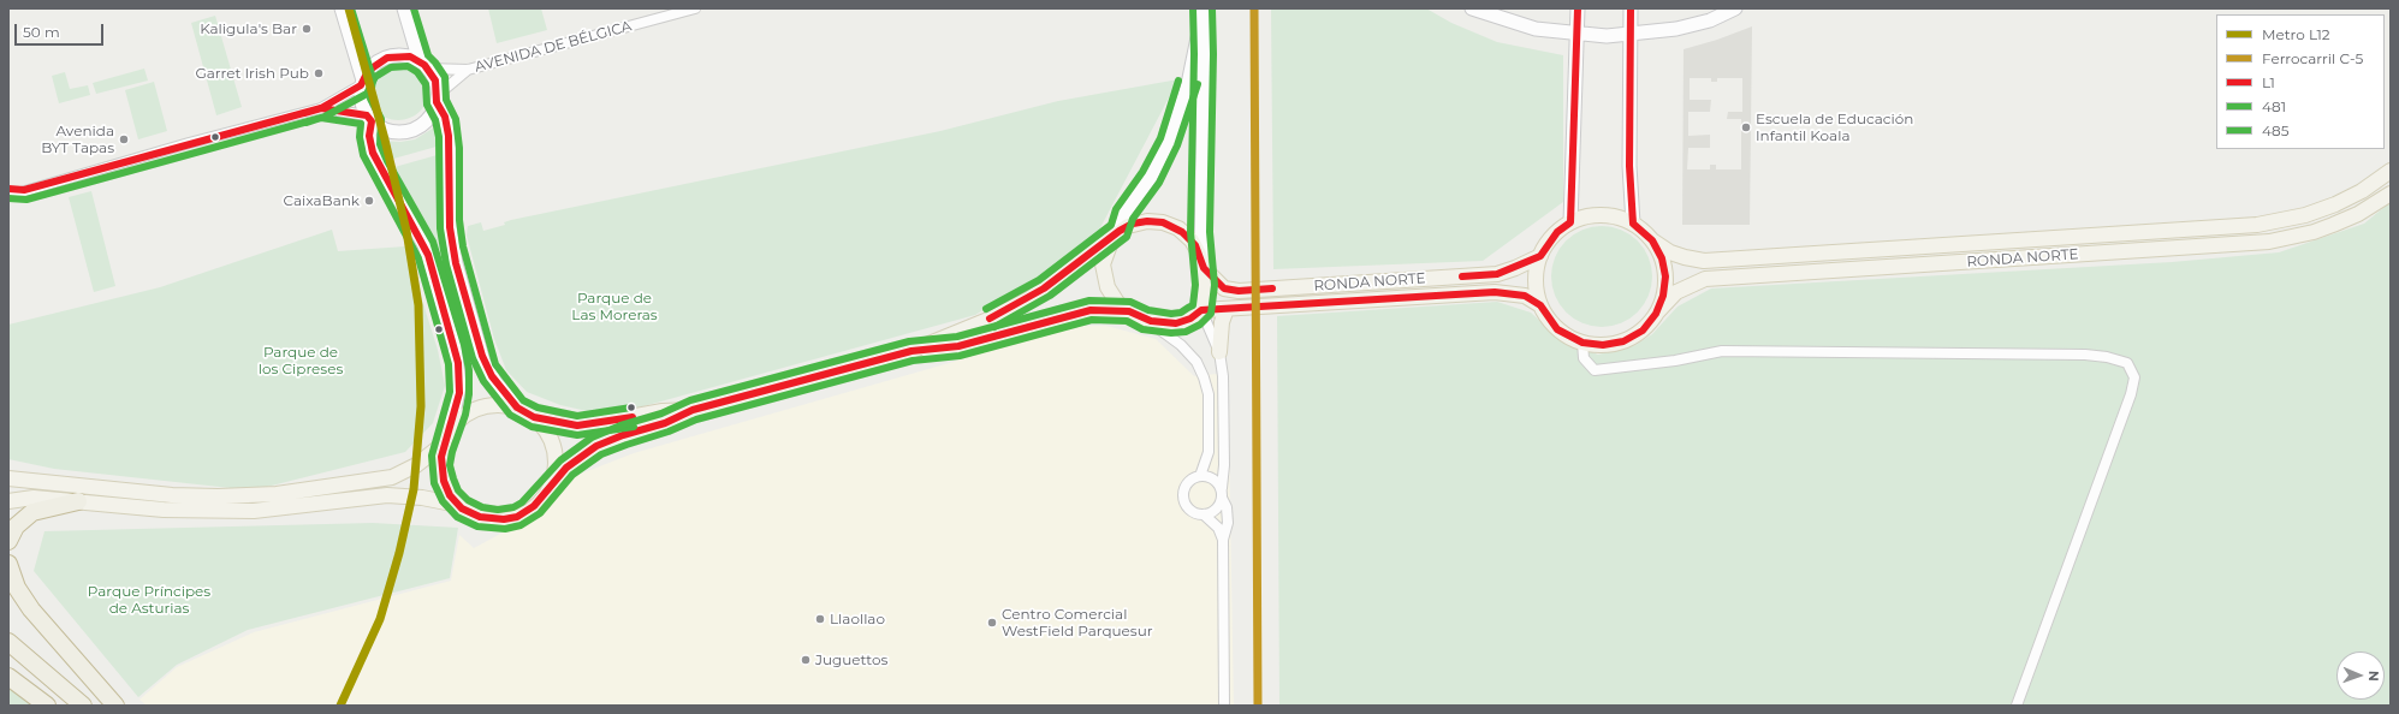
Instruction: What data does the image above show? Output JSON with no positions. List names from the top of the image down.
{
  "streets": {
    "main road": ["RONDA NORTE"],
    "street": ["AVENIDA DE BÉLGICA"]
  },
  "parks": ["Parque de Las Moreras", "Parque de los Cipreses", "Parque Príncipes de Asturias"],
  "places": [
    "Kaligula's Bar",
    "Garret Irish Pub",
    "Escuela de Educación Infantil Koala",
    "Avenida BYT Tapas",
    "CaixaBank",
    "Llaollao",
    "Centro Comercial WestField Parquesur",
    "Juguettos"
  ],
  "lines": [
    "metro line L12",
    "rail line C-5",
    "transit line L1",
    "transit line 481",
    "transit line 485"
  ],
  "legend": [
    "Metro L12",
    "Ferrocarril C-5",
    "L1",
    "481",
    "485"
  ],
  "scale_bar": "50 m",
  "north": "right"
}
